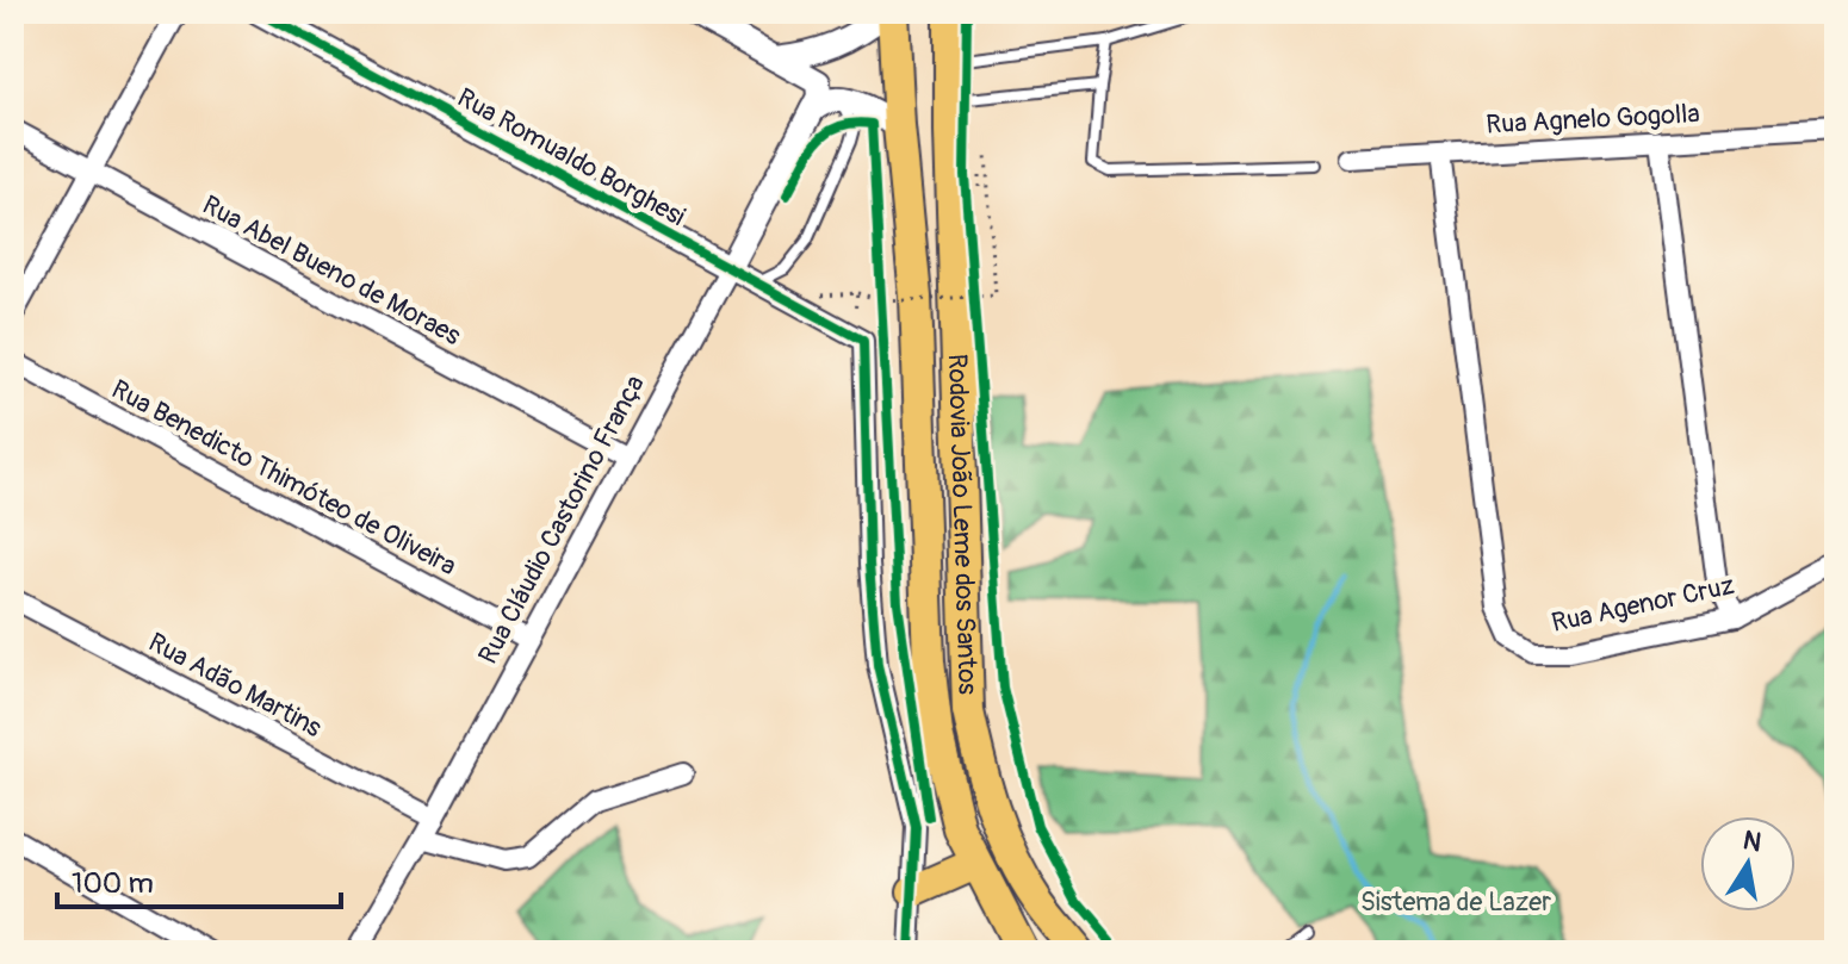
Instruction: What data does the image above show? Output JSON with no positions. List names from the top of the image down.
{
  "streets": {
    "main road": ["Rodovia João Leme dos Santos"],
    "street": [
      "Rua Agnelo Gogolla",
      "Rua Romualdo Borghesi",
      "Rua Abel Bueno de Moraes",
      "Rua Benedicto Thimóteo de Oliveira",
      "Rua Cláudio Castorino França",
      "Rua Agenor Cruz",
      "Rua Adão Martins"
    ]
  },
  "crossings": [
    ["Rua Agnelo Gogolla", "Rua Agenor Cruz"],
    ["Rua Romualdo Borghesi", "Rua Cláudio Castorino França"],
    ["Rua Abel Bueno de Moraes", "Rua Cláudio Castorino França"],
    ["Rua Benedicto Thimóteo de Oliveira", "Rua Cláudio Castorino França"],
    ["Rua Cláudio Castorino França", "Rua Adão Martins"]
  ],
  "parks": ["Sistema de Lazer"],
  "scale_bar": "100 m",
  "north": "top"
}
